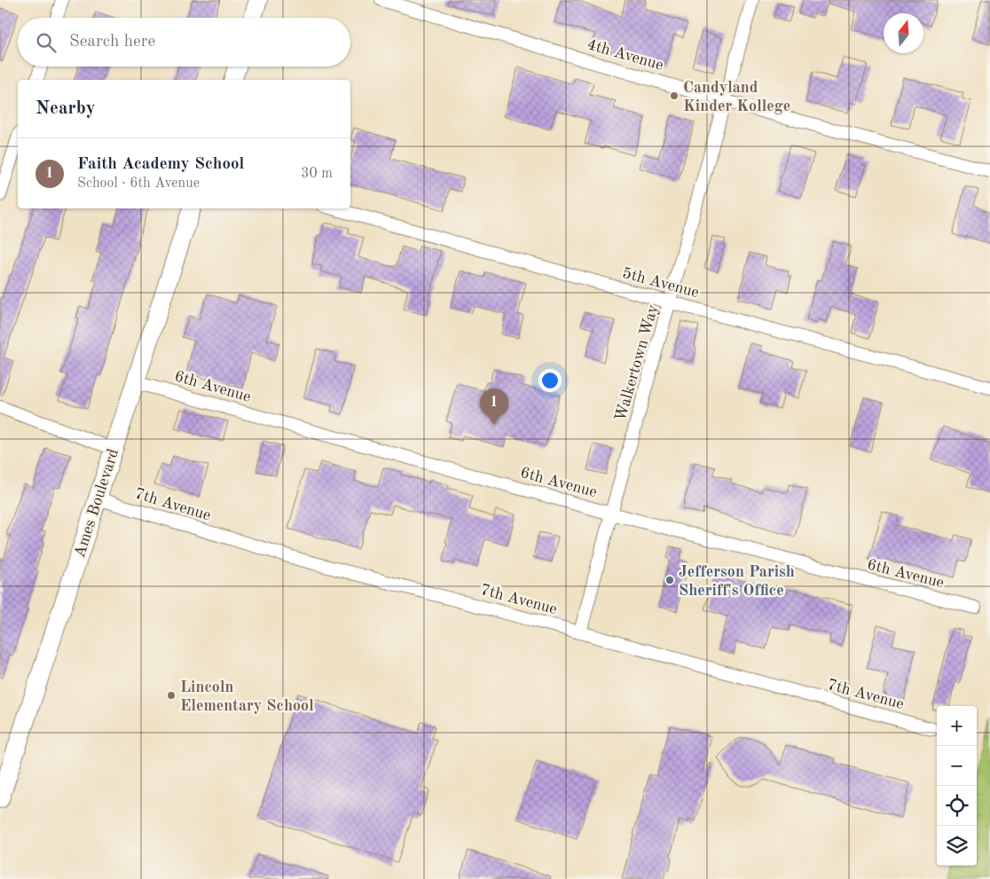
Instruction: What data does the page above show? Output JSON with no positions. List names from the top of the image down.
{
  "streets": {
    "street": [
      "4th Avenue",
      "5th Avenue",
      "Walkertown Way",
      "6th Avenue",
      "Ames Boulevard",
      "7th Avenue"
    ]
  },
  "crossings": [
    ["4th Avenue", "Walkertown Way"],
    ["5th Avenue", "Walkertown Way"],
    ["Walkertown Way", "6th Avenue"],
    ["Walkertown Way", "7th Avenue"],
    ["6th Avenue", "Ames Boulevard"],
    ["Ames Boulevard", "7th Avenue"]
  ],
  "places": ["Candyland Kinder Kollege", "Jefferson Parish Sheriff's Office", "Lincoln Elementary School"],
  "north": "top",
  "page": {
    "search": "Search here",
    "heading": "Nearby",
    "list": [
      {
        "mark": "1",
        "name": "Faith Academy School",
        "note": "School · 6th Avenue",
        "value": "30 m"
      }
    ],
    "pins": "1",
    "map_buttons": ["+", "−"]
  }
}
